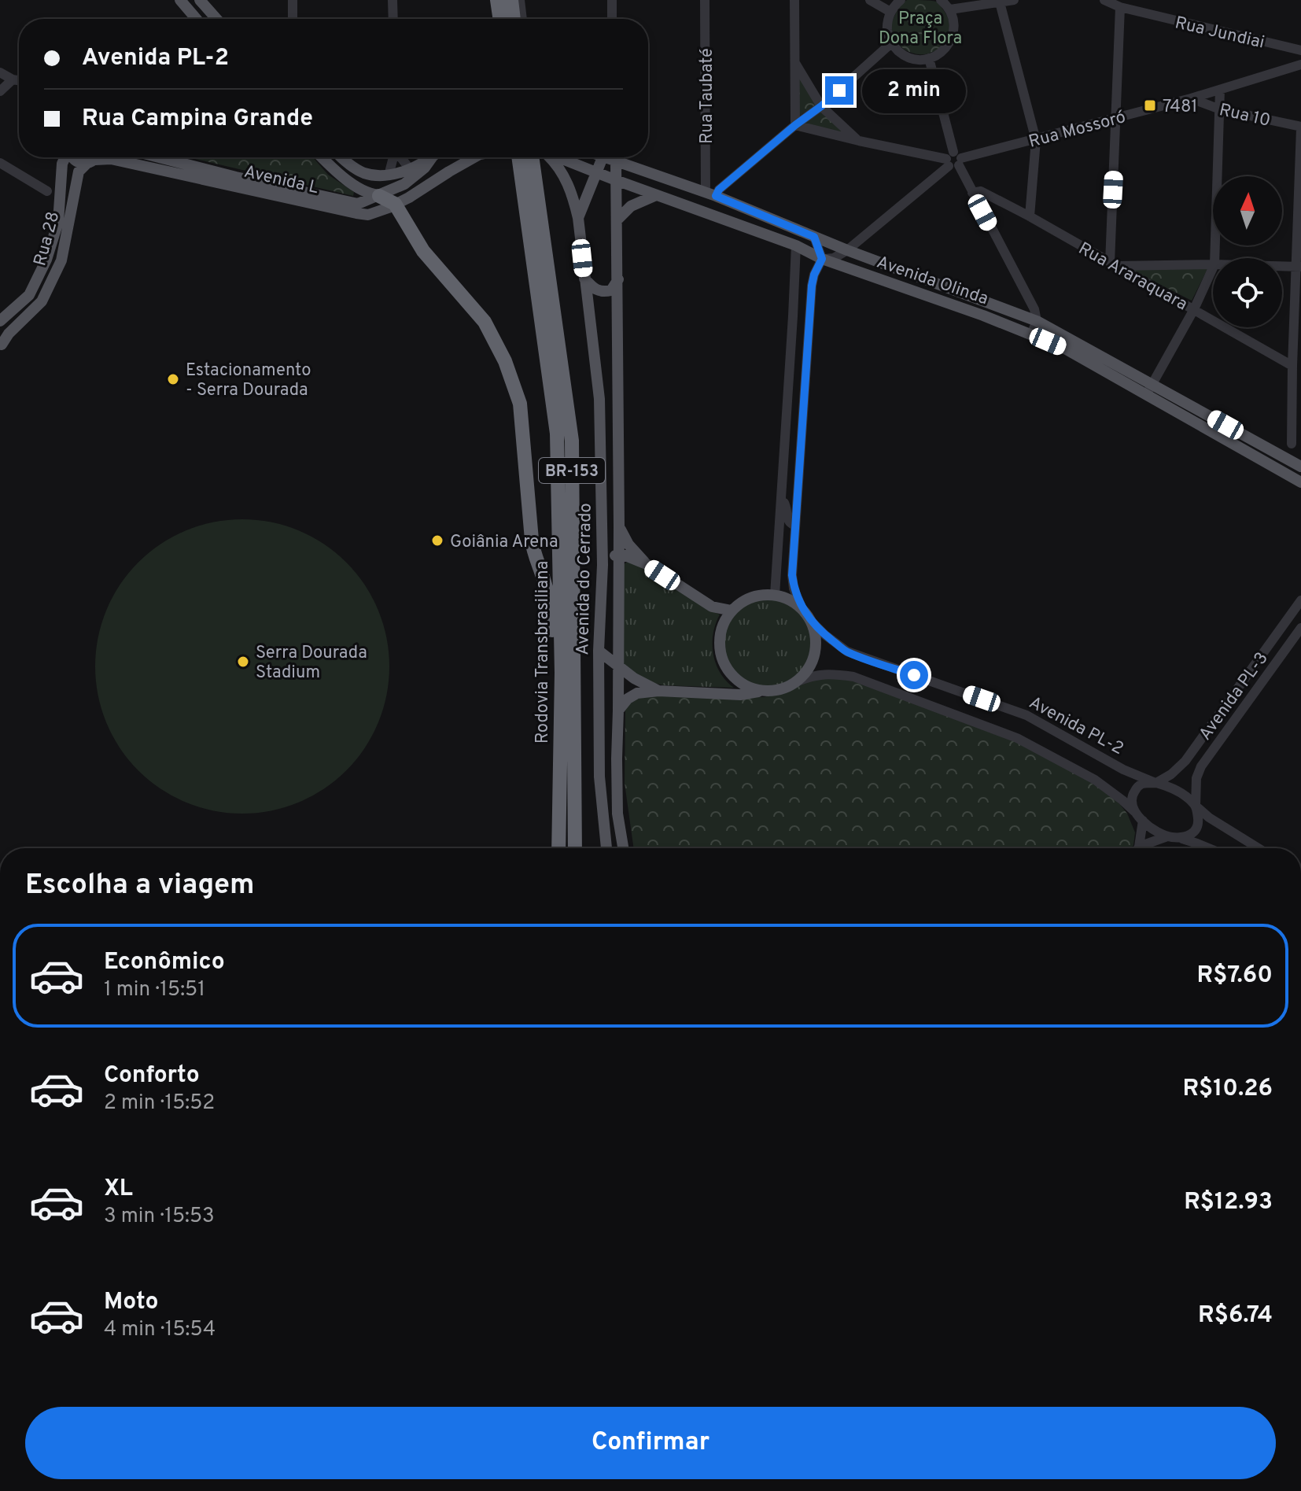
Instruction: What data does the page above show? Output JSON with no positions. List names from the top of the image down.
{
  "streets": {
    "highway": ["BR-153", "Rodovia Transbrasiliana"],
    "main road": [
      "Avenida L",
      "Rua 28",
      "Avenida Olinda",
      "Avenida do Cerrado"
    ],
    "street": [
      "Rua Jundiai",
      "Rua Taubaté",
      "Rua 10",
      "Rua Mossoró",
      "Rua Araraquara",
      "Avenida PL-3",
      "Avenida PL-2"
    ]
  },
  "crossings": [
    ["Rua Taubaté", "Avenida Olinda"],
    ["Rua 10", "Rua Mossoró"],
    ["Rua Mossoró", "Avenida Olinda"],
    ["Avenida L", "Rua 28"],
    ["Avenida Olinda", "Avenida do Cerrado"],
    ["Avenida PL-3", "Avenida PL-2"]
  ],
  "parks": ["Praça Dona Flora"],
  "places": {
    "transit": ["7481"],
    "other": ["Estacionamento - Serra Dourada", "Goiânia Arena", "Serra Dourada Stadium"]
  },
  "north": "top",
  "page": {
    "banner": ["Avenida PL-2", "Rua Campina Grande"],
    "bubble": "2 min",
    "heading": "Escolha a viagem",
    "list": [
      {
        "name": "Econômico",
        "note": "1 min · 15:51",
        "value": "R$7.60"
      },
      {
        "name": "Conforto",
        "note": "2 min · 15:52",
        "value": "R$10.26"
      },
      {
        "name": "XL",
        "note": "3 min · 15:53",
        "value": "R$12.93"
      },
      {
        "name": "Moto",
        "note": "4 min · 15:54",
        "value": "R$6.74"
      }
    ],
    "buttons": "Confirmar"
  }
}
